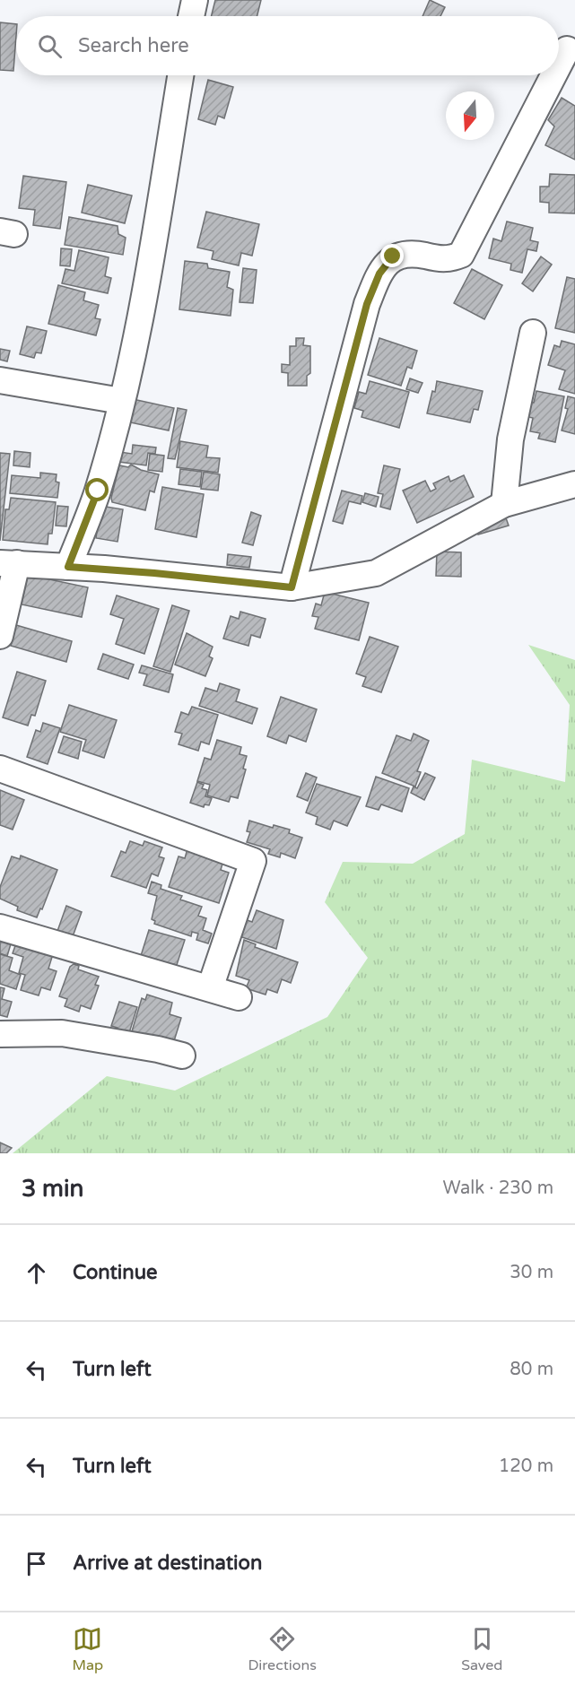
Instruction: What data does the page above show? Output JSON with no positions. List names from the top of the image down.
{
  "north": "bottom",
  "page": {
    "search": "Search here",
    "heading": ["3 min", "Walk · 230 m"],
    "list": [
      ["Continue", "30 m"],
      ["Turn left", "80 m"],
      ["Turn left", "120 m"],
      "Arrive at destination"
    ],
    "nav": ["Map", "Directions", "Saved"]
  }
}
